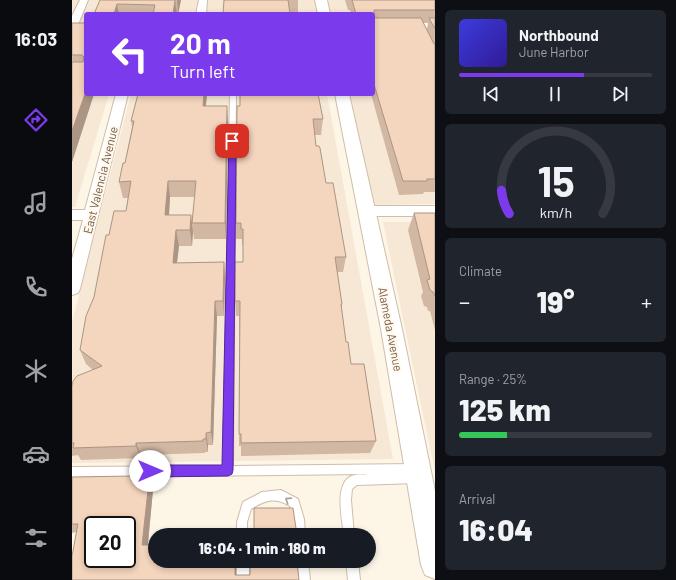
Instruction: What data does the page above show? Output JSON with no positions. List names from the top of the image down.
{
  "streets": {
    "street": ["East Valencia Avenue", "Alameda Avenue"]
  },
  "page": {
    "tabs": "16:03",
    "turn": ["20 m", "Turn left"],
    "song": ["Northbound", "June Harbor"],
    "tile": [
      "Climate",
      ["Range · 25%", "125 km"],
      ["Arrival", "16:04"]
    ],
    "heat": ["−", "19°", "+"],
    "limit": "20",
    "trip": "16:04 · 1 min · 180 m",
    "gauge": ["15", "km/h"]
  }
}
